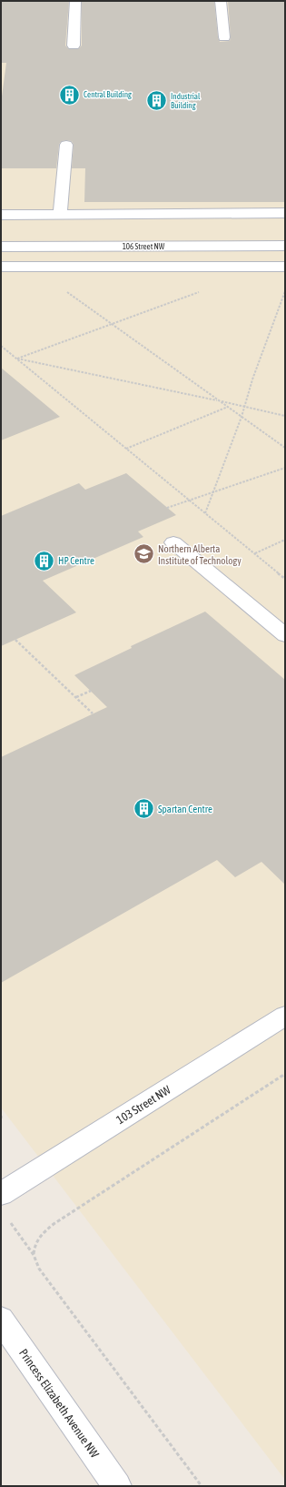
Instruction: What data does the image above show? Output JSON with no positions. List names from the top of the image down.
{
  "streets": {
    "main road": ["106 Street NW", "103 Street NW", "Princess Elizabeth Avenue NW"]
  },
  "places": {
    "building": [
      "Central Building",
      "Industrial Building",
      "HP Centre",
      "Spartan Centre"
    ],
    "school or university": ["Northern Alberta Institute of Technology"]
  }
}
